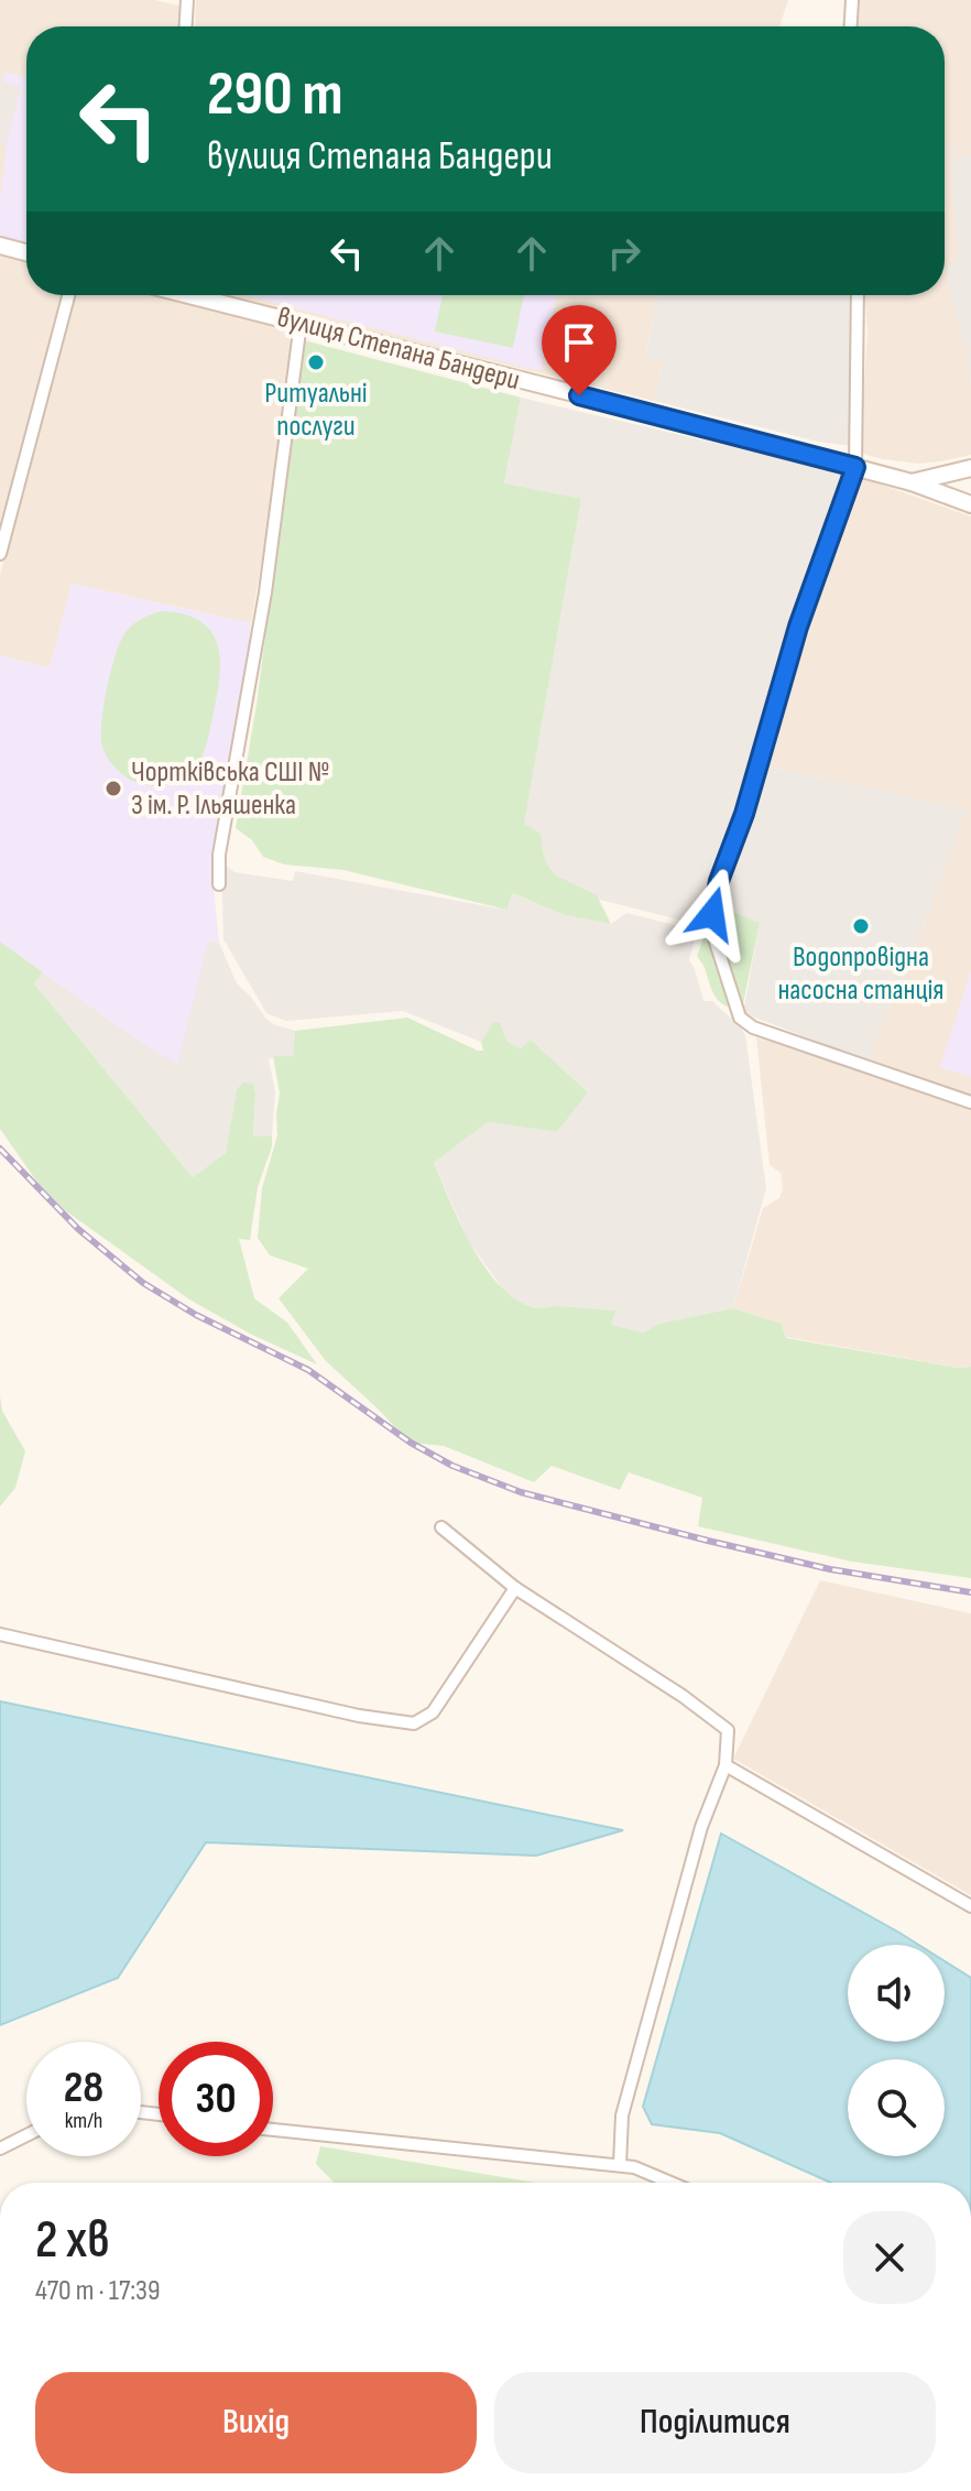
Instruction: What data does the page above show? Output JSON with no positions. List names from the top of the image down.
{
  "streets": {
    "street": ["вулиця Степана Бандери"]
  },
  "places": ["Ритуальні послуги", "Чортківська СШІ № 3 ім. Р. Ільяшенка", "Водопровідна насосна станція"],
  "page": {
    "turn": ["290 m", "вулиця Степана Бандери"],
    "speed": "28 km/h",
    "limit": "30",
    "heading": ["2 хв", "470 m · 17:39"],
    "buttons": ["Вихід", "Поділитися"]
  }
}
